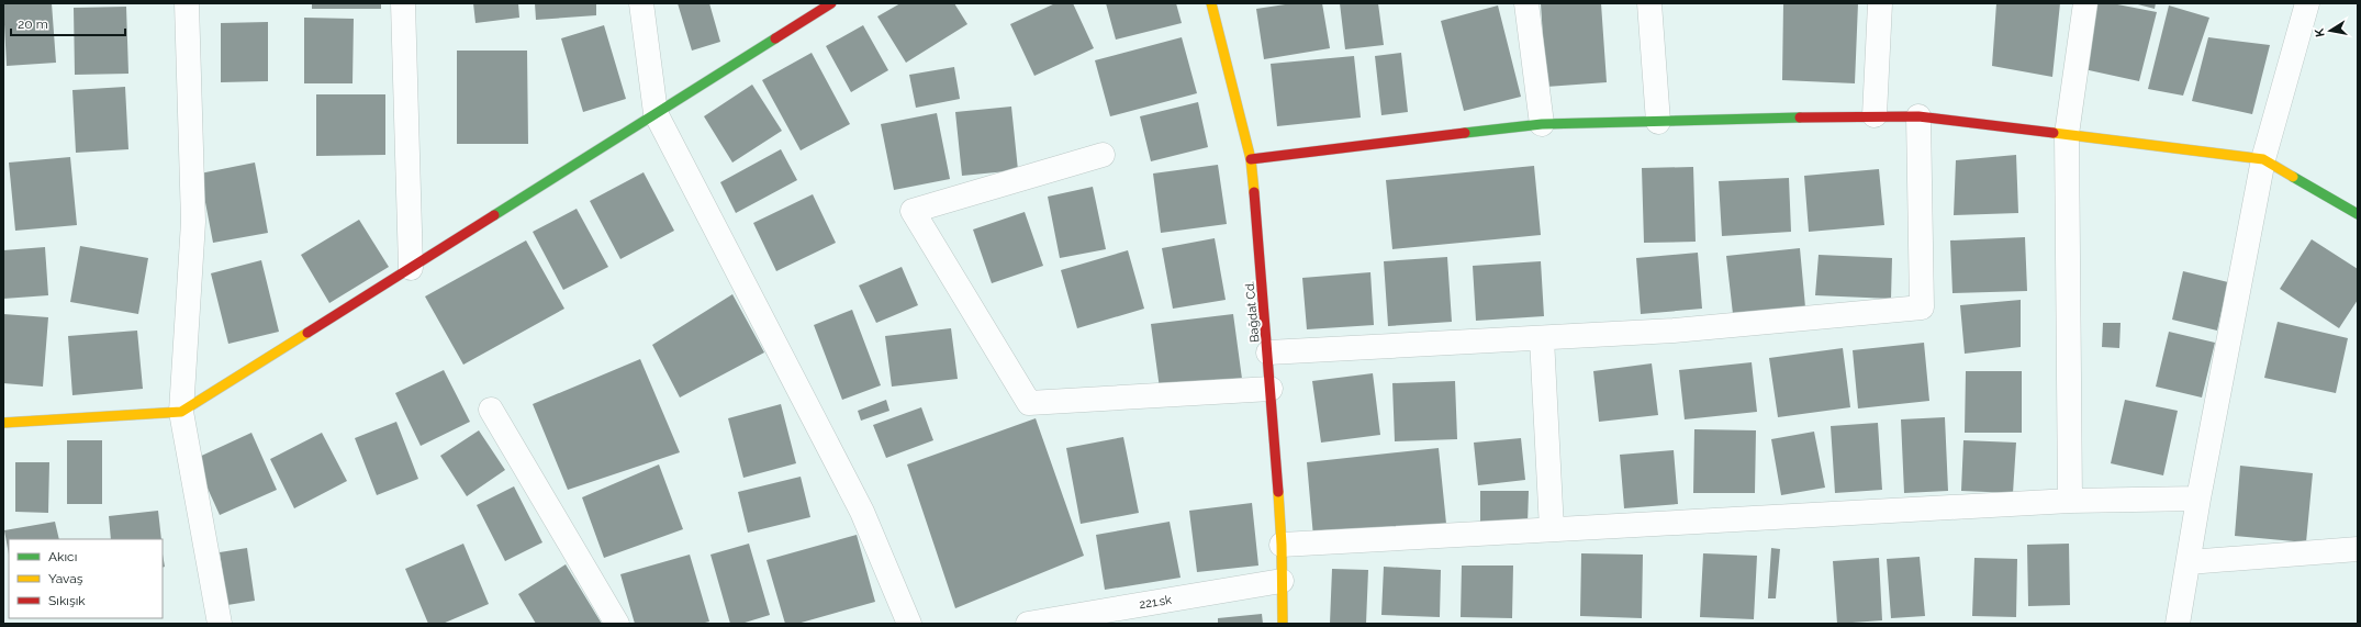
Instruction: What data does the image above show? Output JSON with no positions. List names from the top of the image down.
{
  "streets": {
    "street": ["Bağdat Cd.", "221.sk"]
  },
  "crossings": [
    ["Bağdat Cd.", "221.sk"]
  ],
  "legend": ["Akıcı", "Yavaş", "Sıkışık"],
  "scale_bar": "20 m",
  "north": "left"
}
